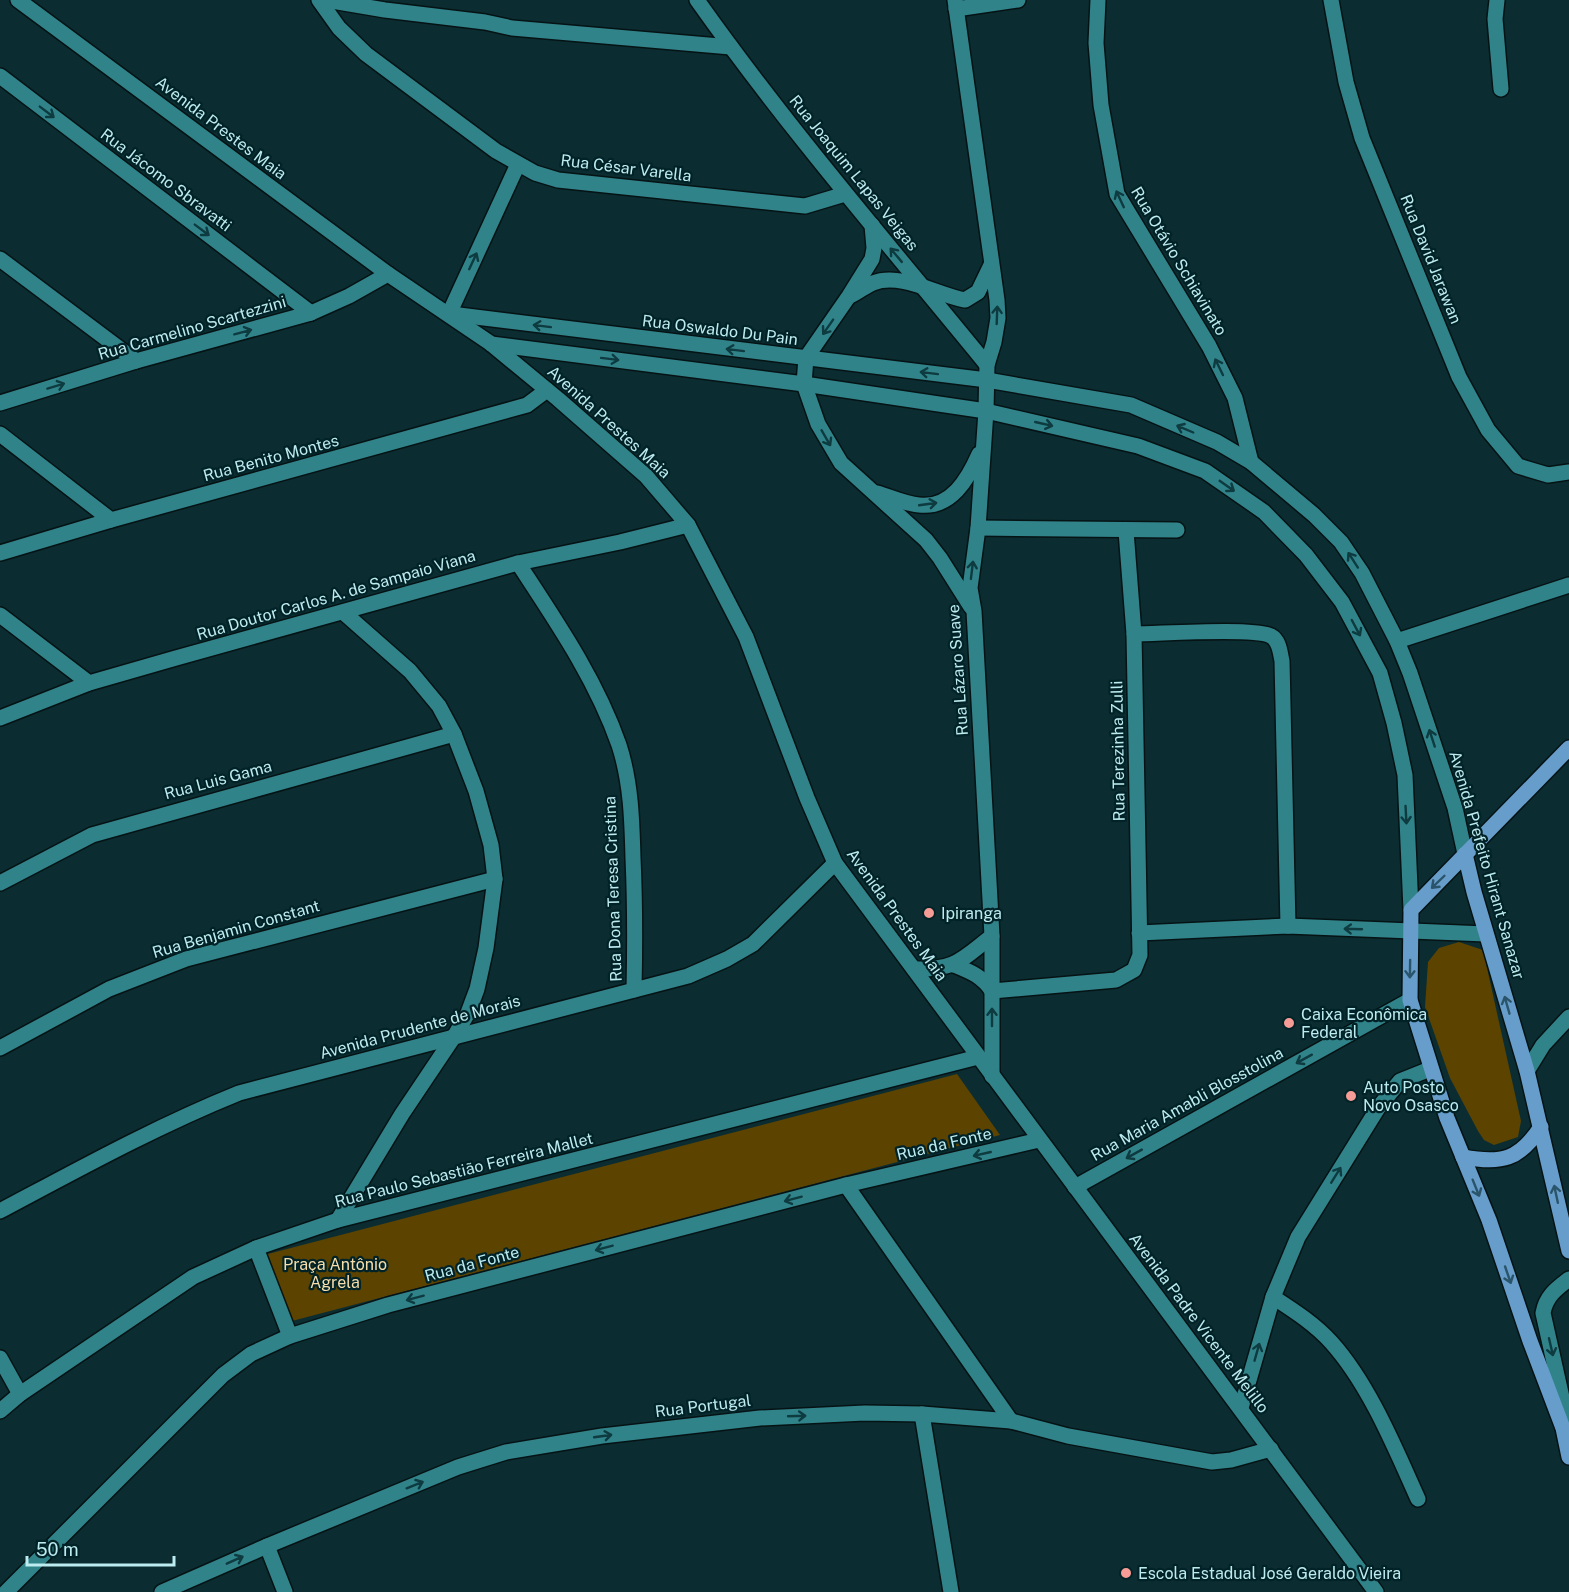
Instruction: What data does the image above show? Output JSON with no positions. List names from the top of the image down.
{
  "streets": {
    "main road": ["Avenida Prefeito Hirant Sanazar"],
    "street": [
      "Avenida Prestes Maia",
      "Rua César Varella",
      "Rua Joaquim Lapas Veigas",
      "Rua Jácomo Sbravatti",
      "Rua David Jarawan",
      "Rua Otávio Schiavinato",
      "Rua Carmelino Scartezzini",
      "Rua Oswaldo Du Pain",
      "Rua Benito Montes",
      "Rua Doutor Carlos A. de Sampaio Viana",
      "Rua Lázaro Suave",
      "Rua Terezinha Zulli",
      "Rua Luis Gama",
      "Rua Dona Teresa Cristina",
      "Rua Benjamin Constant",
      "Avenida Prudente de Morais",
      "Rua Maria Amabli Blosstolina",
      "Rua da Fonte",
      "Rua Paulo Sebastião Ferreira Mallet",
      "Avenida Padre Vicente Melillo",
      "Rua Portugal"
    ]
  },
  "crossings": [
    ["Avenida Prestes Maia", "Rua Carmelino Scartezzini"],
    ["Avenida Prestes Maia", "Rua Oswaldo Du Pain"],
    ["Avenida Prestes Maia", "Rua Benito Montes"],
    ["Avenida Prestes Maia", "Rua Doutor Carlos A. de Sampaio Viana"],
    ["Avenida Prestes Maia", "Rua Lázaro Suave"],
    ["Avenida Prestes Maia", "Avenida Prudente de Morais"],
    ["Avenida Prestes Maia", "Rua Paulo Sebastião Ferreira Mallet"],
    ["Avenida Prestes Maia", "Avenida Padre Vicente Melillo"],
    ["Rua César Varella", "Rua Joaquim Lapas Veigas"],
    ["Rua Joaquim Lapas Veigas", "Rua Oswaldo Du Pain"],
    ["Rua Joaquim Lapas Veigas", "Rua Lázaro Suave"],
    ["Rua Joaquim Lapas Veigas", "Avenida Prefeito Hirant Sanazar"],
    ["Rua Jácomo Sbravatti", "Rua Carmelino Scartezzini"],
    ["Rua Otávio Schiavinato", "Avenida Prefeito Hirant Sanazar"],
    ["Rua Oswaldo Du Pain", "Rua Lázaro Suave"],
    ["Rua Oswaldo Du Pain", "Avenida Prefeito Hirant Sanazar"],
    ["Rua Doutor Carlos A. de Sampaio Viana", "Rua Dona Teresa Cristina"],
    ["Rua Lázaro Suave", "Rua Terezinha Zulli"],
    ["Rua Lázaro Suave", "Avenida Prefeito Hirant Sanazar"],
    ["Rua Lázaro Suave", "Avenida Padre Vicente Melillo"],
    ["Rua Dona Teresa Cristina", "Avenida Prudente de Morais"],
    ["Rua Maria Amabli Blosstolina", "Avenida Padre Vicente Melillo"],
    ["Rua da Fonte", "Avenida Padre Vicente Melillo"],
    ["Avenida Padre Vicente Melillo", "Rua Portugal"]
  ],
  "one_way": [
    "Rua Jácomo Sbravatti",
    "Rua Otávio Schiavinato",
    "Rua Carmelino Scartezzini",
    "Avenida Prefeito Hirant Sanazar",
    "Rua Maria Amabli Blosstolina",
    "Rua da Fonte",
    "Rua Portugal"
  ],
  "parks": ["Praça Antônio Agrela"],
  "places": [
    "Ipiranga",
    "Caixa Econômica Federal",
    "Auto Posto Novo Osasco",
    "Escola Estadual José Geraldo Vieira"
  ],
  "scale_bar": "50 m"
}
